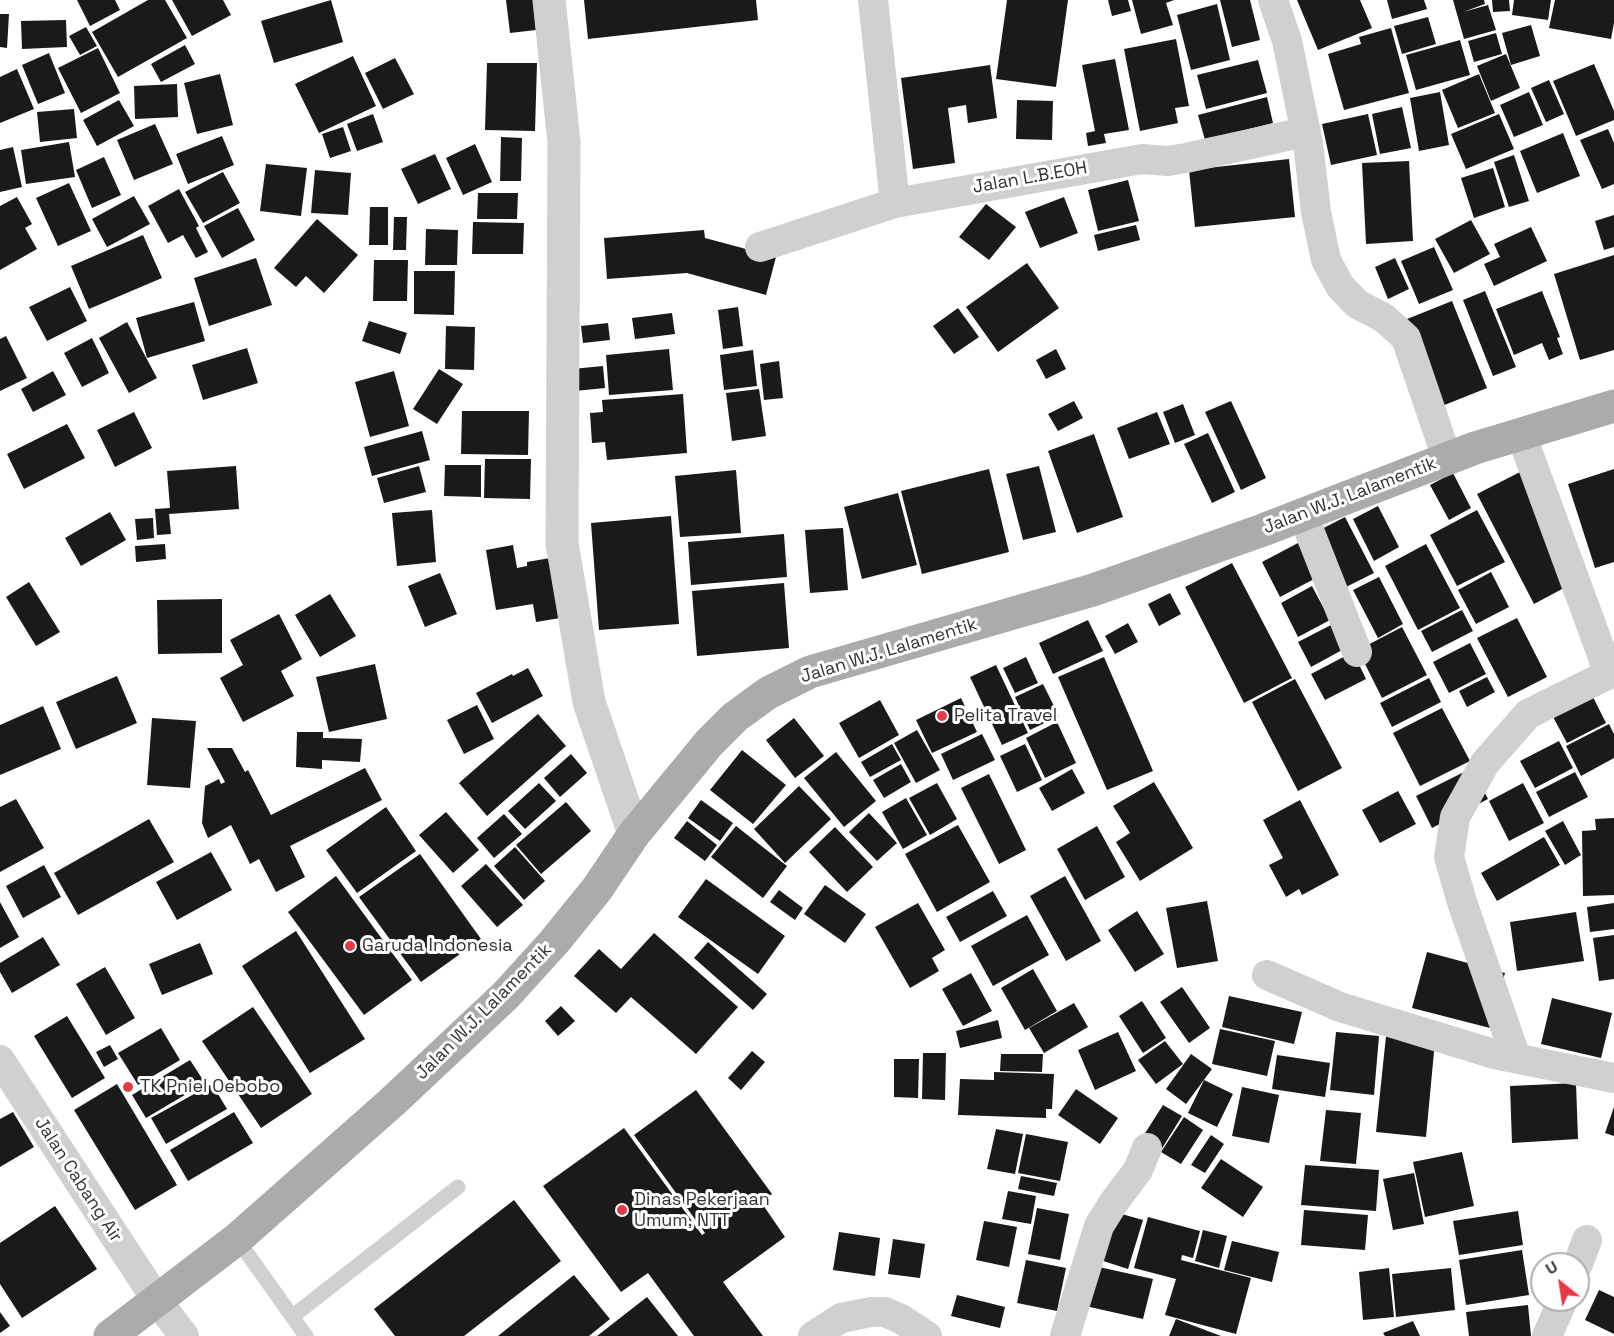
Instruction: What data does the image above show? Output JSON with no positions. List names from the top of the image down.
{
  "streets": {
    "main road": ["Jalan W.J. Lalamentik"],
    "street": ["Jalan L.B.EOH", "Jalan Cabang Air"]
  },
  "crossings": [
    ["Jalan W.J. Lalamentik", "Jalan Cabang Air"]
  ],
  "places": [
    "Pelita Travel",
    "Garuda Indonesia",
    "TK Pniel Oebobo",
    "Dinas Pekerjaan Umum, NTT"
  ],
  "north": "top left"
}
